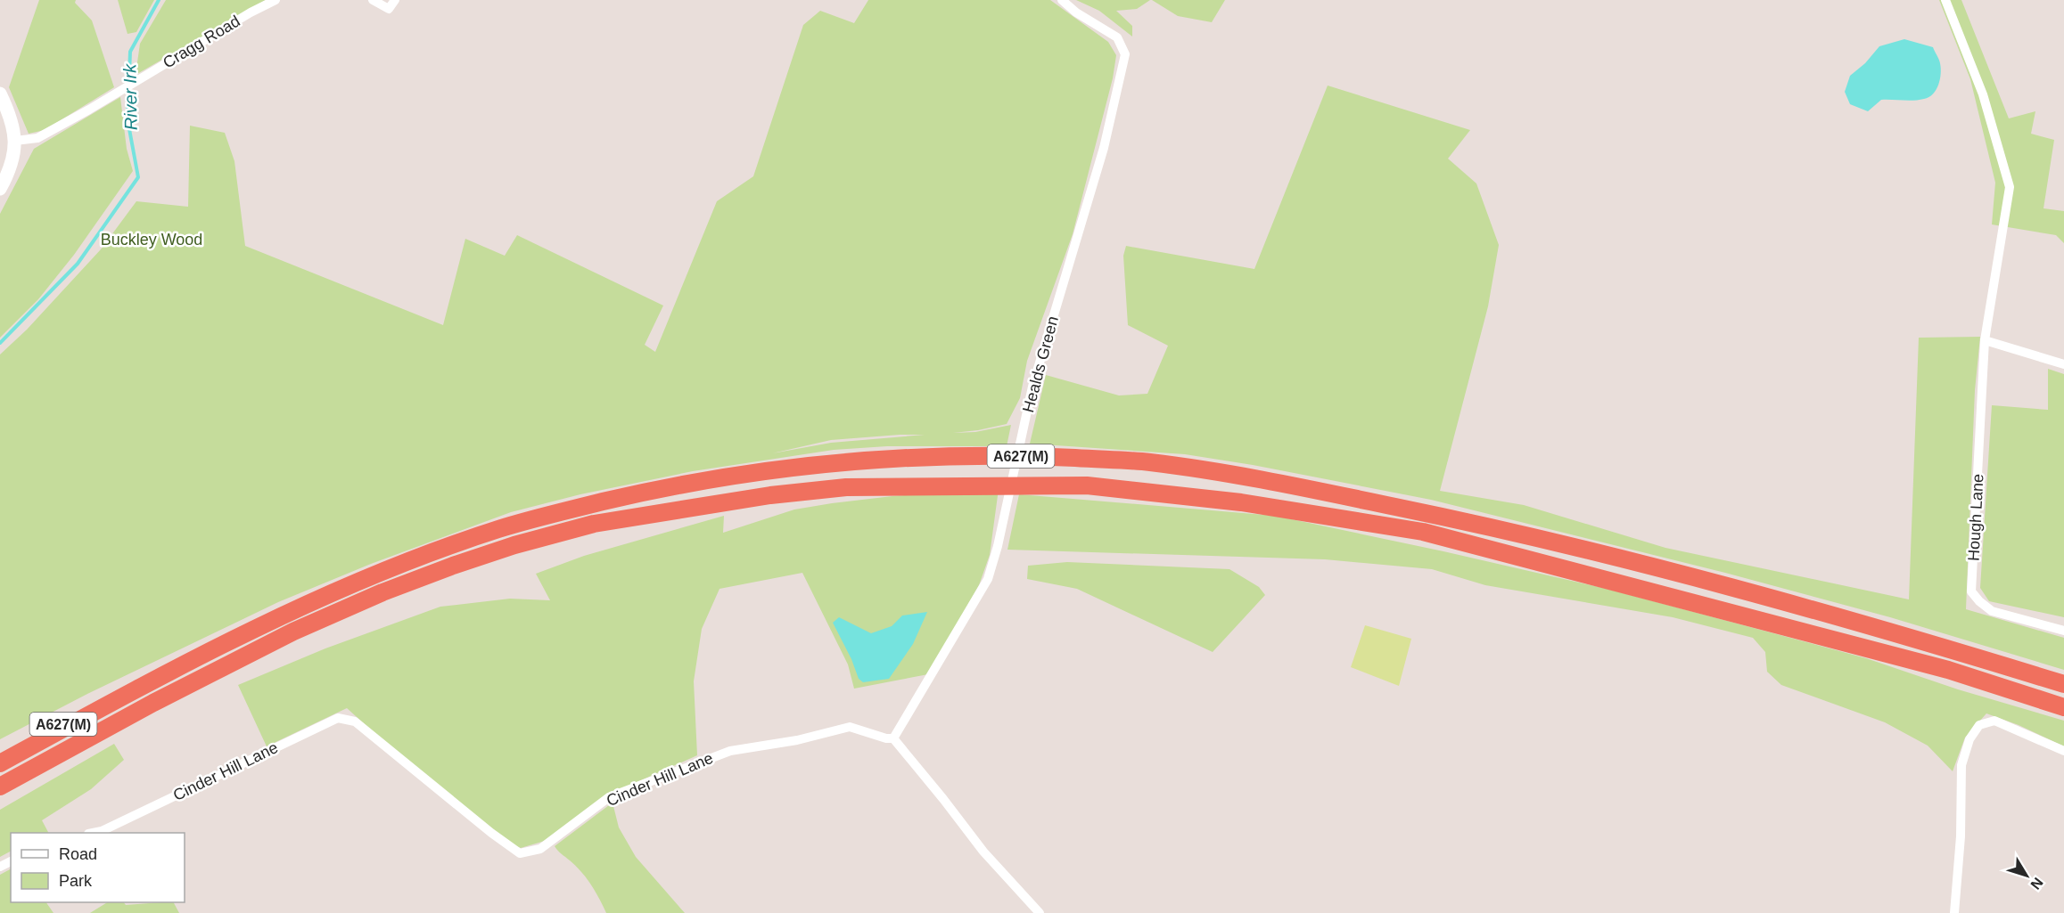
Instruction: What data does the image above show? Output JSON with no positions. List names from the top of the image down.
{
  "streets": {
    "highway": ["A627(M)"],
    "street": [
      "Cragg Road",
      "Healds Green",
      "Hough Lane",
      "Cinder Hill Lane"
    ]
  },
  "crossings": [
    ["Healds Green", "Cinder Hill Lane"]
  ],
  "water": ["River Irk"],
  "parks": ["Buckley Wood"],
  "legend": ["Road", "Park"],
  "north": "bottom right"
}
